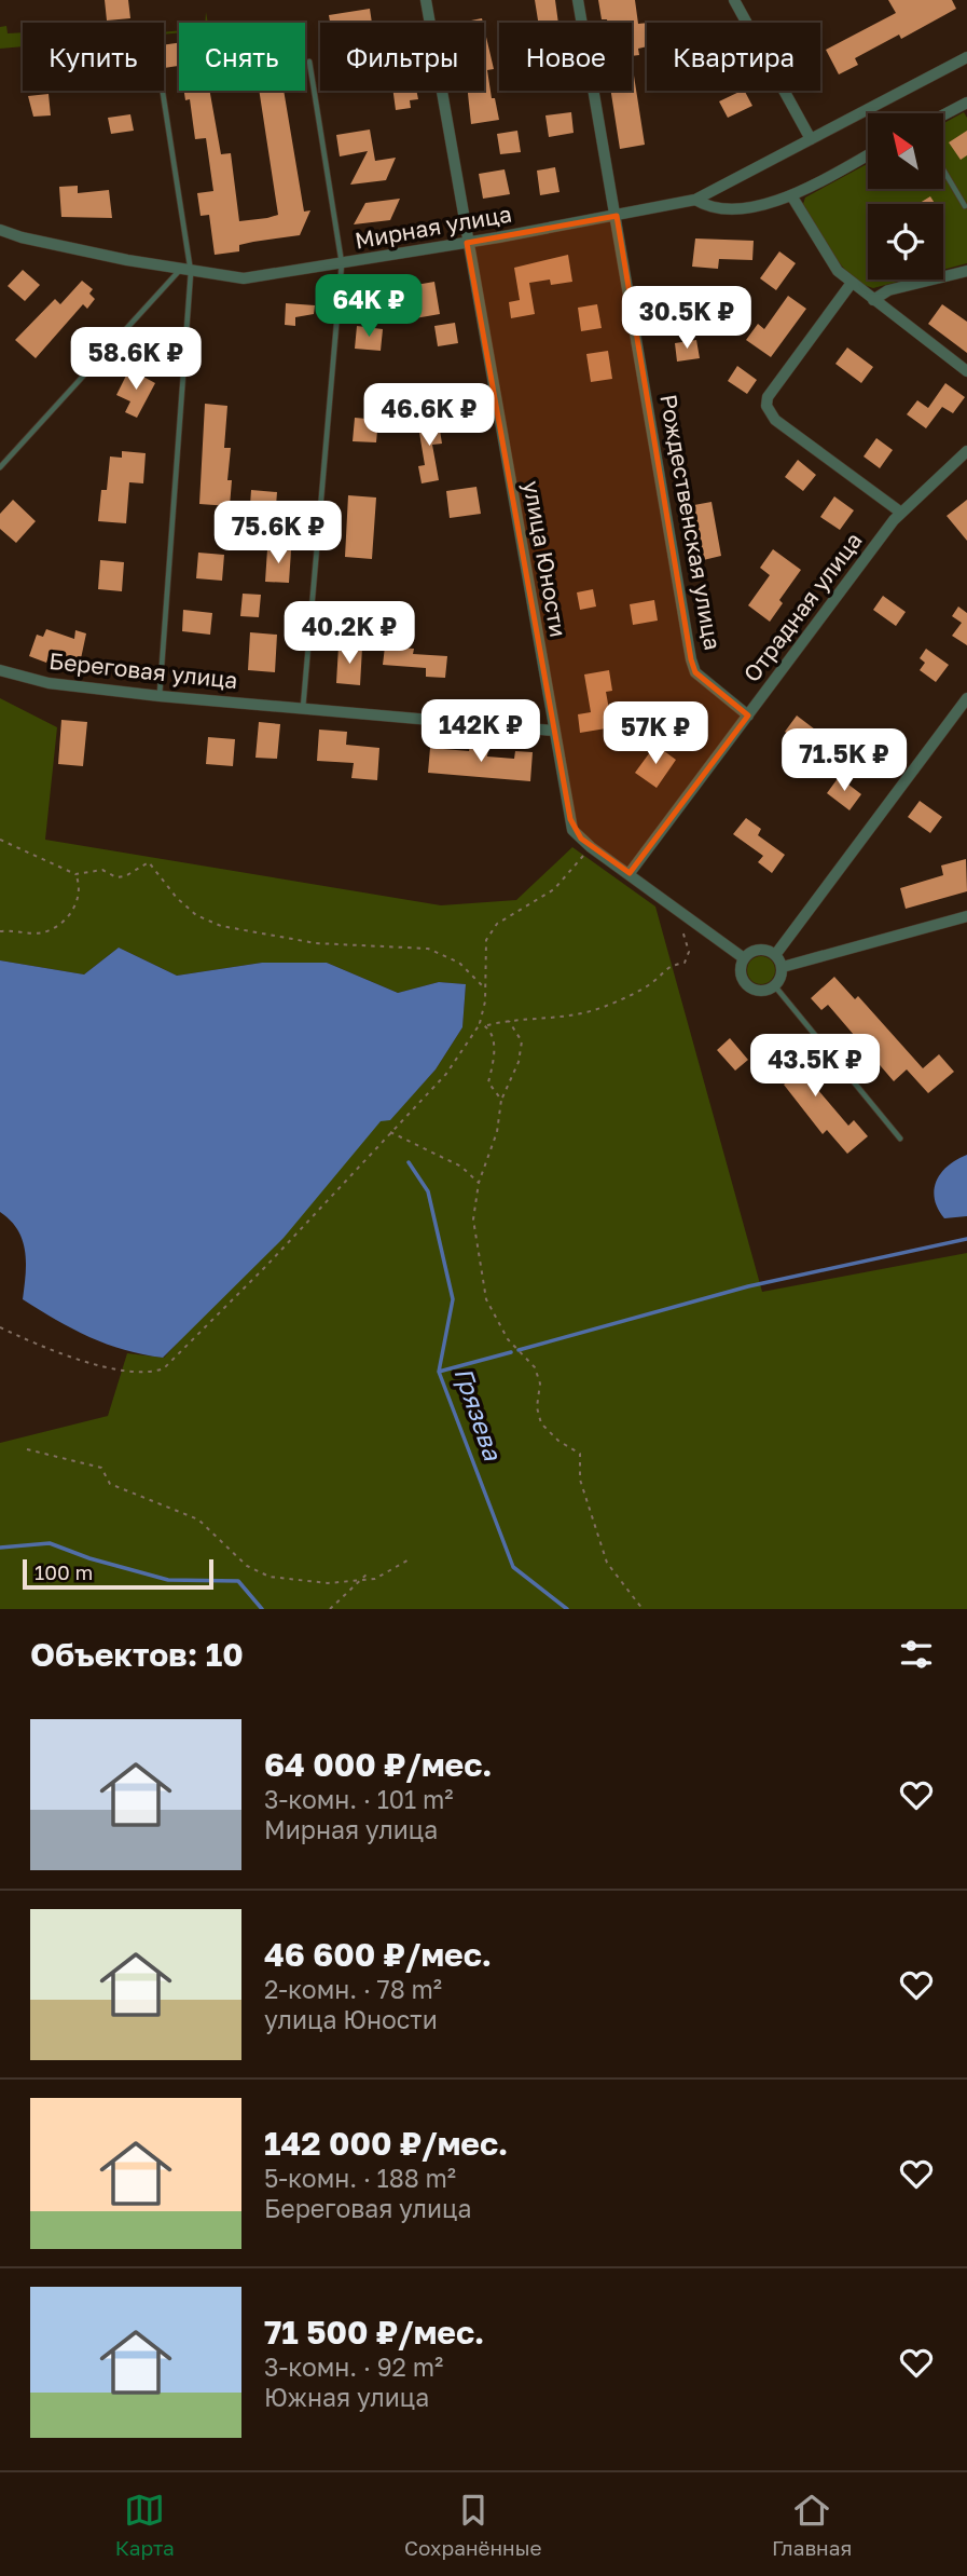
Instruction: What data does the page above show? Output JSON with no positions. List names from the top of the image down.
{
  "streets": {
    "street": [
      "Мирная улица",
      "Рождественская улица",
      "улица Юности",
      "Отрадная улица",
      "Береговая улица"
    ]
  },
  "crossings": [
    ["Мирная улица", "Рождественская улица"],
    ["Мирная улица", "улица Юности"],
    ["Рождественская улица", "Отрадная улица"],
    ["улица Юности", "Отрадная улица"],
    ["улица Юности", "Береговая улица"]
  ],
  "water": ["Грязева"],
  "scale_bar": "100 m",
  "north": "top left",
  "page": {
    "chip": [
      "Купить",
      "Снять",
      "Фильтры",
      "Новое",
      "Квартира"
    ],
    "price": [
      "64K ₽",
      "30.5K ₽",
      "58.6K ₽",
      "46.6K ₽",
      "75.6K ₽",
      "40.2K ₽",
      "142K ₽",
      "57K ₽",
      "71.5K ₽",
      "43.5K ₽"
    ],
    "scale": "100 m",
    "heading": "Объектов: 10",
    "list": [
      {
        "name": "64 000 ₽/мес.",
        "note": "3-комн. · 101 m² · Мирная улица"
      },
      {
        "name": "46 600 ₽/мес.",
        "note": "2-комн. · 78 m² · улица Юности"
      },
      {
        "name": "142 000 ₽/мес.",
        "note": "5-комн. · 188 m² · Береговая улица"
      },
      {
        "name": "71 500 ₽/мес.",
        "note": "3-комн. · 92 m² · Южная улица"
      }
    ],
    "tabs": ["Карта", "Сохранённые", "Главная"]
  }
}
